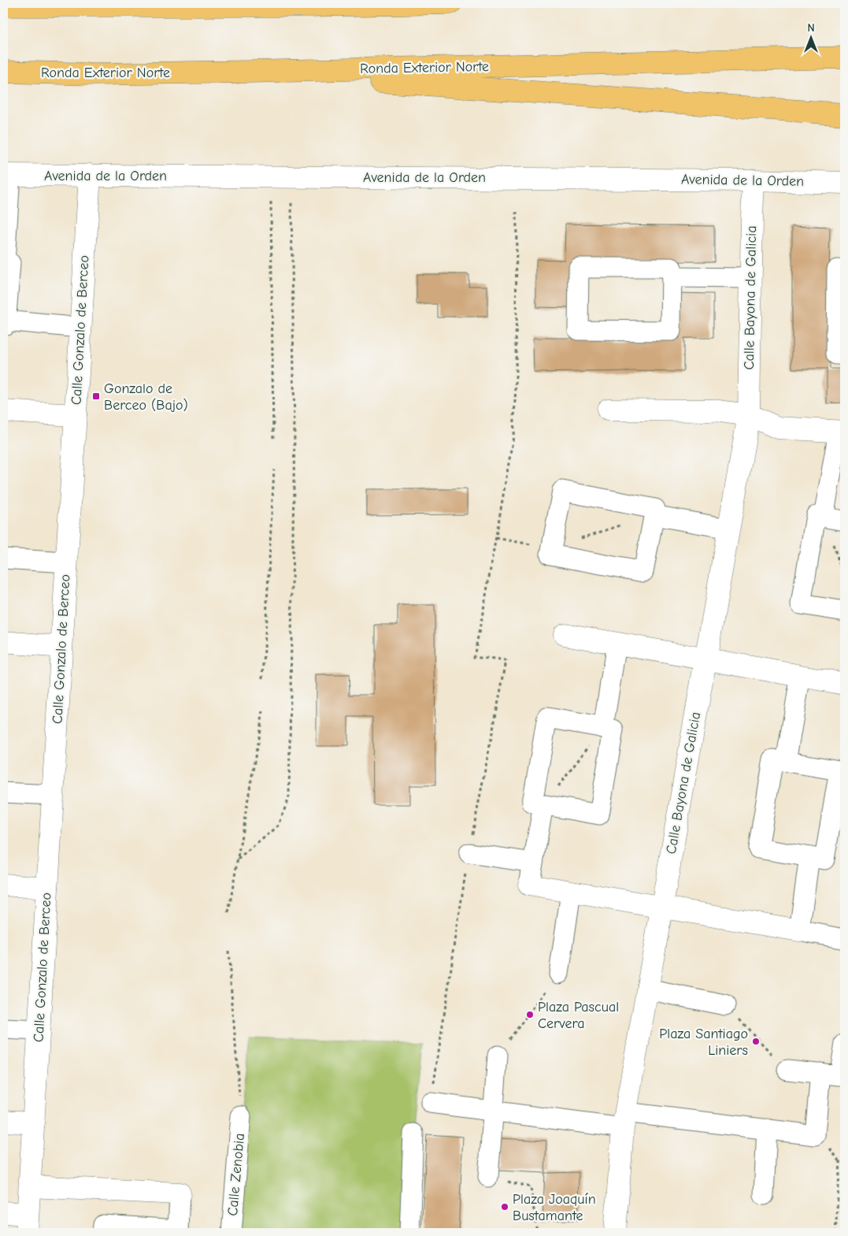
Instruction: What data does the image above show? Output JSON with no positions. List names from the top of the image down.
{
  "streets": {
    "highway": ["Ronda Exterior Norte"],
    "street": [
      "Avenida de la Orden",
      "Calle Bayona de Galicia",
      "Calle Gonzalo de Berceo",
      "Calle Zenobia"
    ]
  },
  "crossings": [
    ["Avenida de la Orden", "Calle Bayona de Galicia"],
    ["Avenida de la Orden", "Calle Gonzalo de Berceo"]
  ],
  "places": {
    "transit": ["Gonzalo de Berceo (Bajo)"],
    "other": ["Plaza Pascual Cervera", "Plaza Santiago Liniers", "Plaza Joaquín Bustamante"]
  },
  "north": "top"
}
